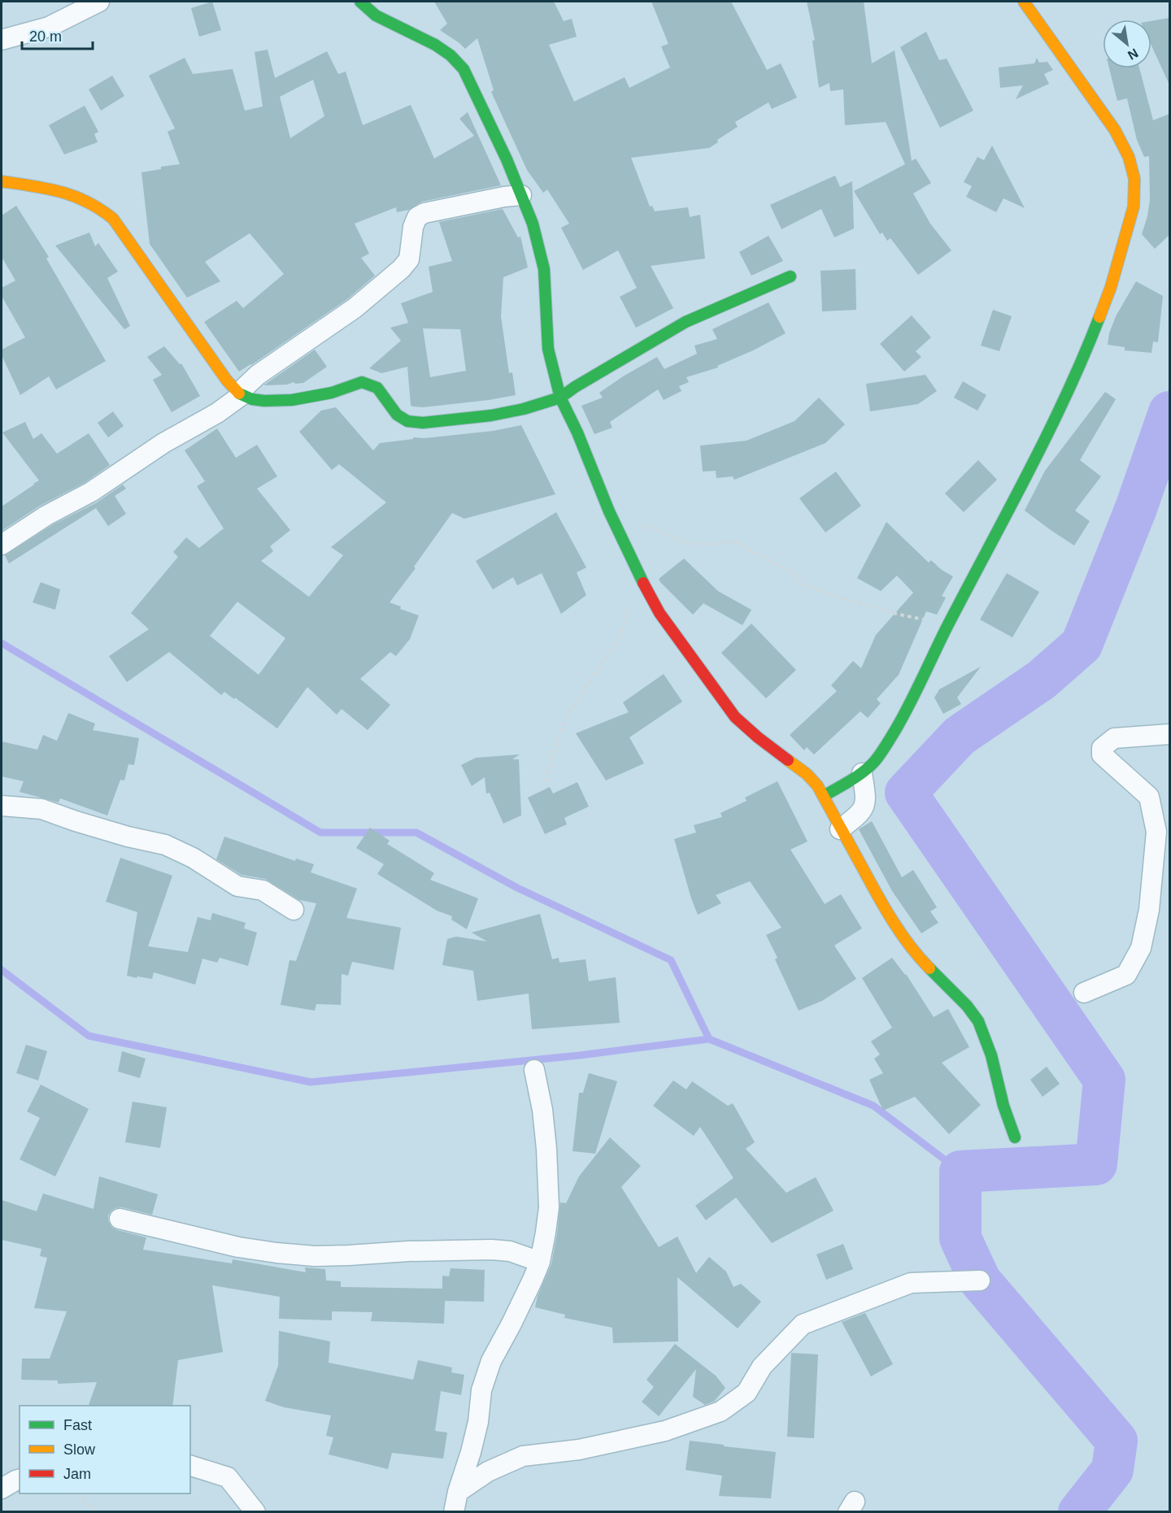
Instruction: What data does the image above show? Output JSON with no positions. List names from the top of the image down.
{
  "legend": ["Fast", "Slow", "Jam"],
  "scale_bar": "20 m",
  "north": "bottom right"
}
